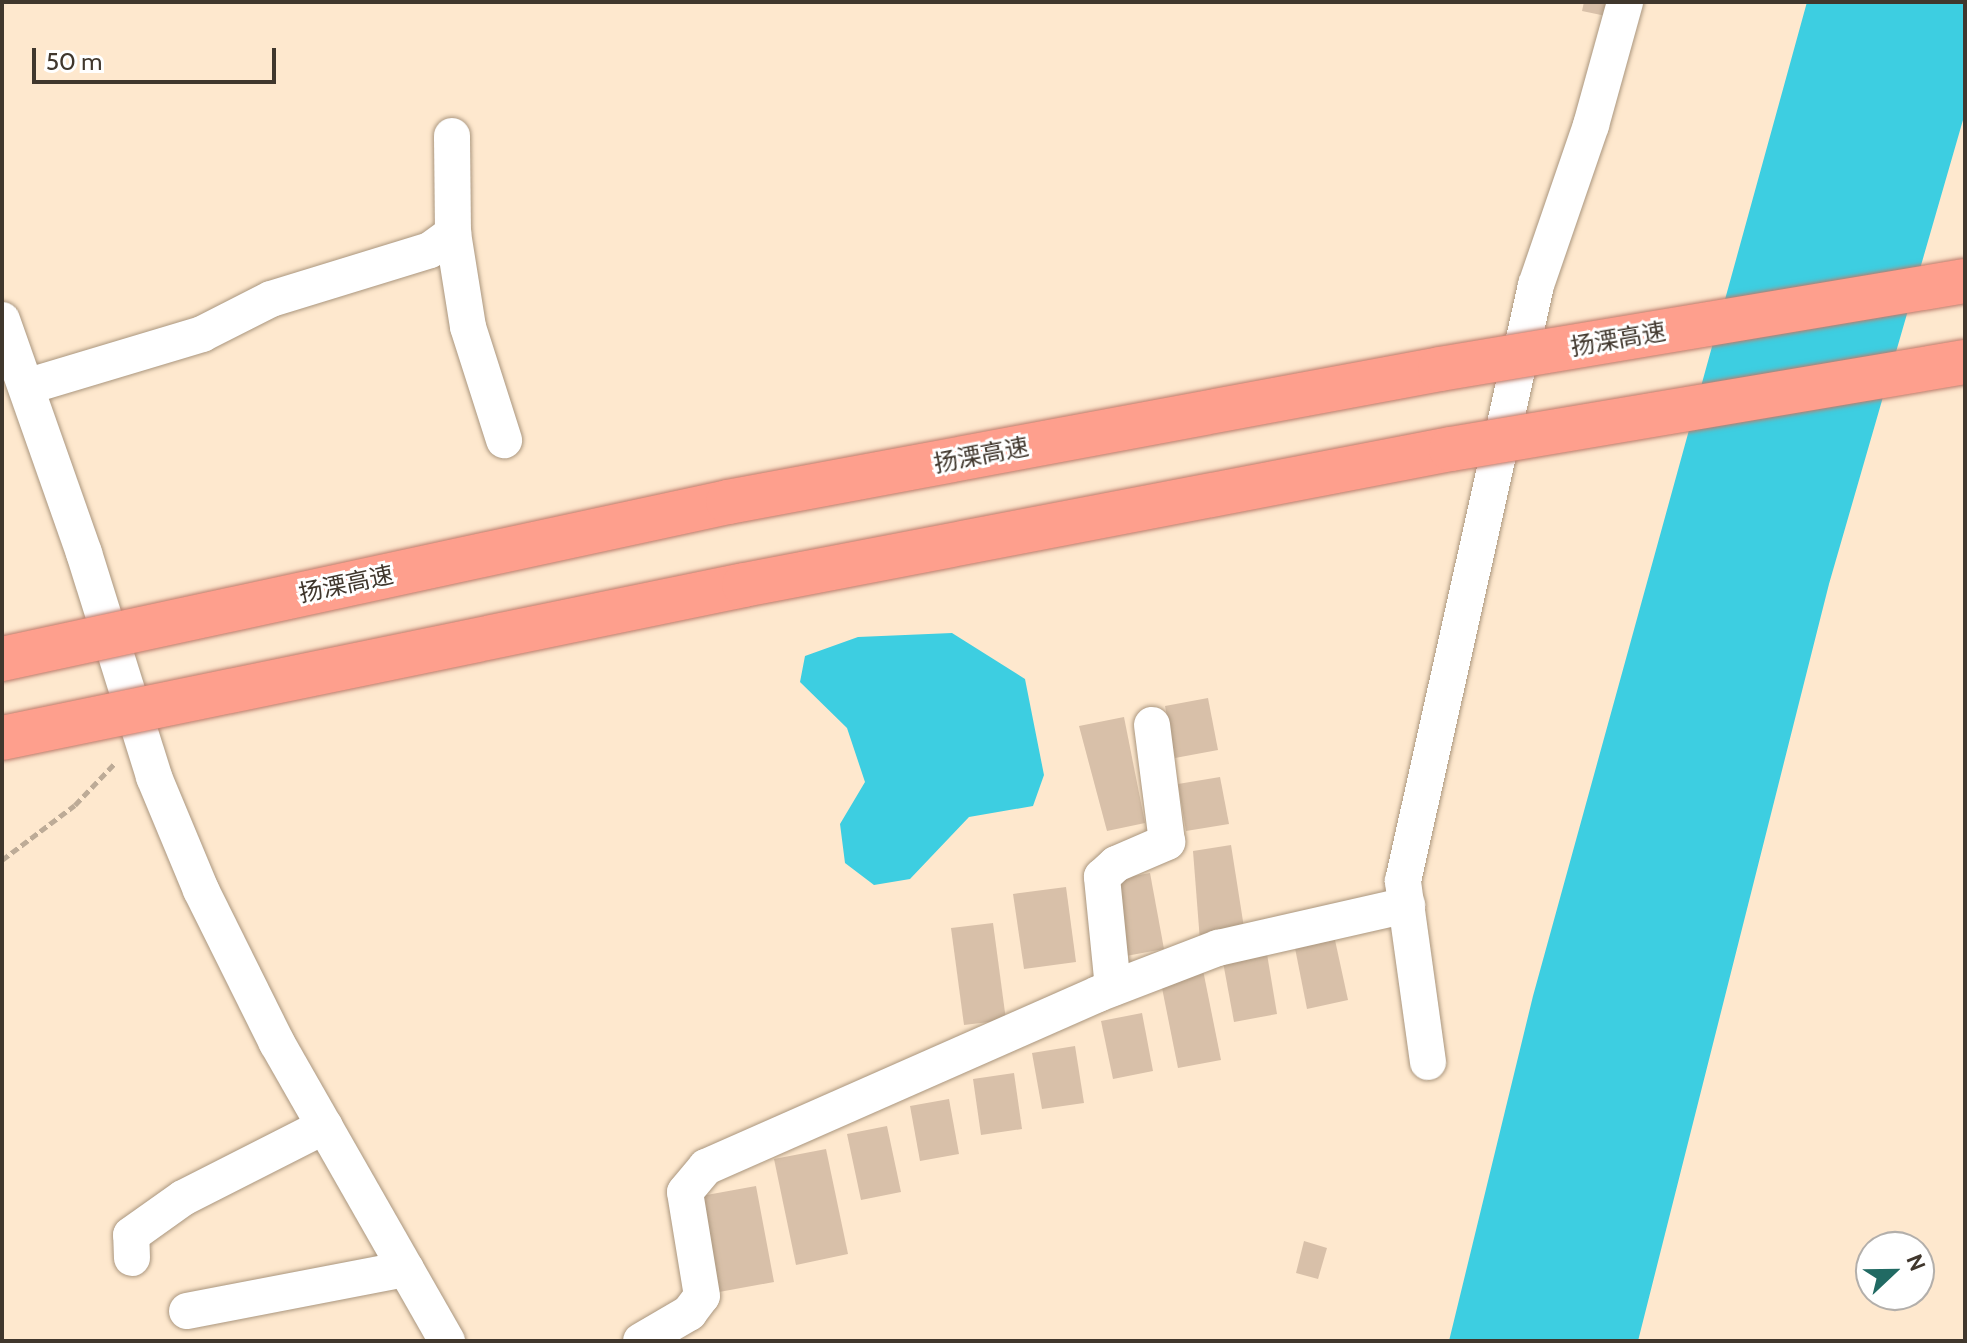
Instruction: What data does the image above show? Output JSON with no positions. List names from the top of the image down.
{
  "streets": {
    "highway": ["扬溧高速"]
  },
  "scale_bar": "50 m",
  "north": "right"
}
